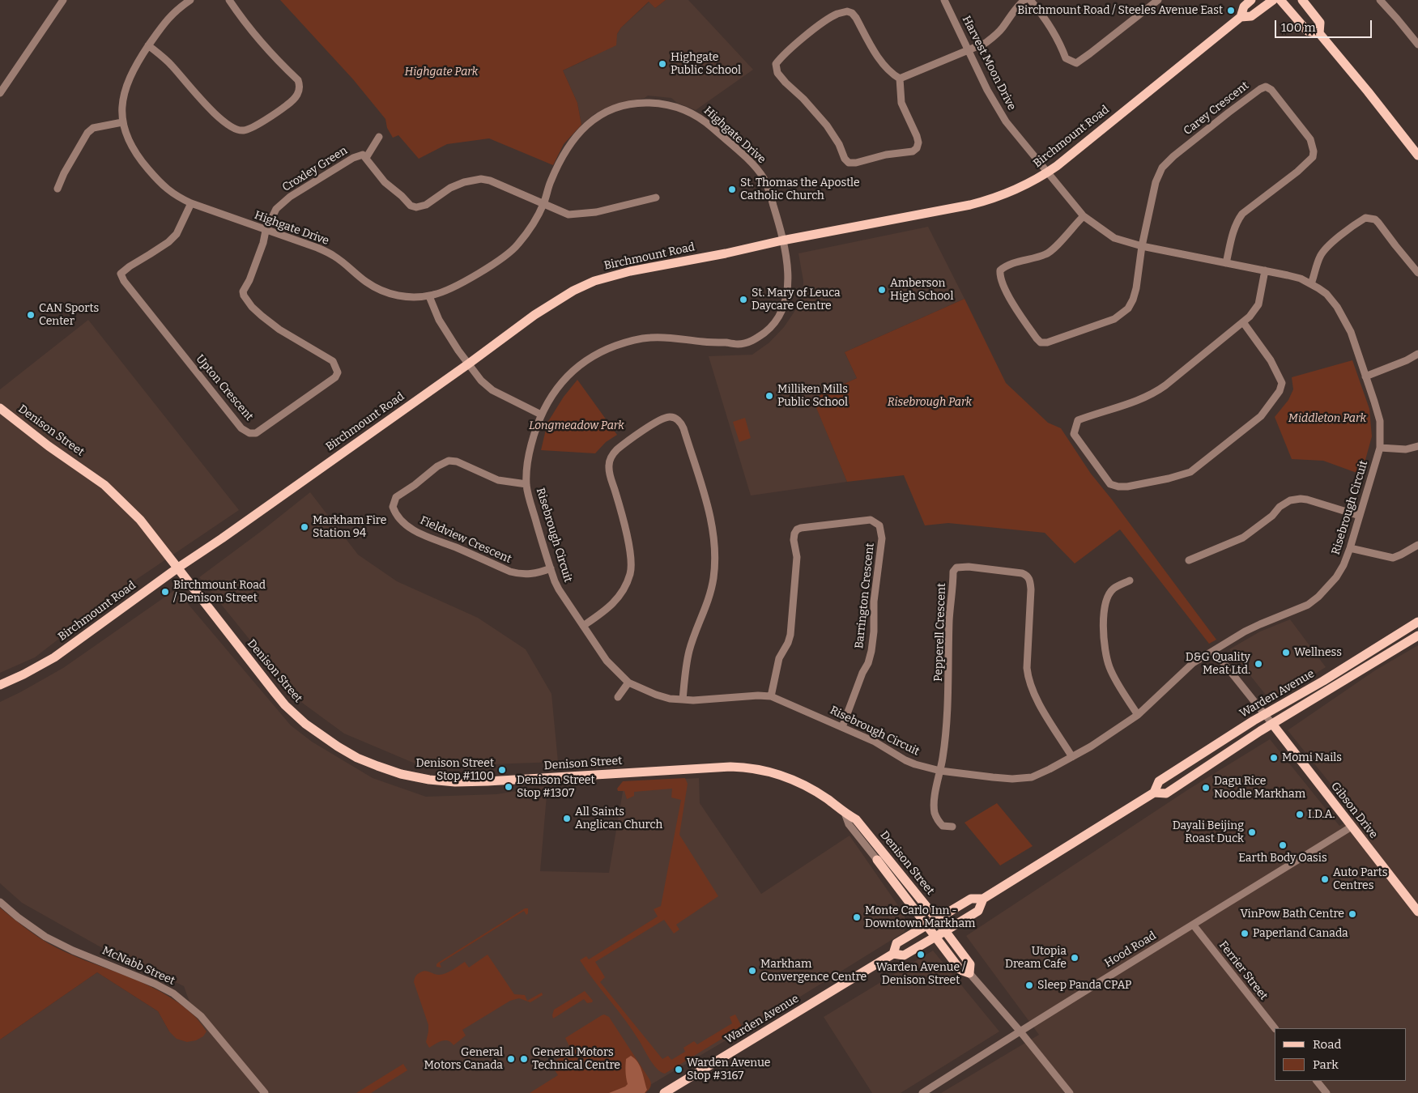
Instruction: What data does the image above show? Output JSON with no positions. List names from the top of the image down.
{
  "streets": {
    "main road": [
      "Birchmount Road",
      "Denison Street",
      "Warden Avenue",
      "Gibson Drive"
    ],
    "street": [
      "Harvest Moon Drive",
      "Carey Crescent",
      "Highgate Drive",
      "Croxley Green",
      "Upton Crescent",
      "Risebrough Circuit",
      "Fieldview Crescent",
      "Barrington Crescent",
      "Pepperell Crescent",
      "Hood Road",
      "McNabb Street",
      "Ferrier Street"
    ]
  },
  "crossings": [
    ["Harvest Moon Drive", "Birchmount Road"],
    ["Harvest Moon Drive", "Risebrough Circuit"],
    ["Carey Crescent", "Risebrough Circuit"],
    ["Highgate Drive", "Birchmount Road"],
    ["Highgate Drive", "Croxley Green"],
    ["Highgate Drive", "Upton Crescent"],
    ["Highgate Drive", "Risebrough Circuit"],
    ["Birchmount Road", "Denison Street"],
    ["Birchmount Road", "Risebrough Circuit"],
    ["Croxley Green", "Upton Crescent"],
    ["Denison Street", "Warden Avenue"],
    ["Denison Street", "Hood Road"],
    ["Risebrough Circuit", "Fieldview Crescent"],
    ["Risebrough Circuit", "Barrington Crescent"],
    ["Risebrough Circuit", "Pepperell Crescent"],
    ["Warden Avenue", "Gibson Drive"],
    ["Gibson Drive", "Hood Road"],
    ["Hood Road", "Ferrier Street"]
  ],
  "parks": [
    "Highgate Park",
    "Risebrough Park",
    "Middleton Park",
    "Longmeadow Park"
  ],
  "places": [
    "Birchmount Road / Steeles Avenue East",
    "Highgate Public School",
    "St. Thomas the Apostle Catholic Church",
    "Amberson High School",
    "St. Mary of Leuca Daycare Centre",
    "CAN Sports Center",
    "Milliken Mills Public School",
    "Markham Fire Station 94",
    "Birchmount Road / Denison Street",
    "Wellness",
    "D&G Quality Meat Ltd.",
    "Momi Nails",
    "Denison Street Stop #1100",
    "Denison Street Stop #1307",
    "Dagu Rice Noodle Markham",
    "I.D.A.",
    "All Saints Anglican Church",
    "Dayali Beijing Roast Duck",
    "Earth Body Oasis",
    "Auto Parts Centres",
    "VinPow Bath Centre",
    "Monte Carlo Inn - Downtown Markham",
    "Paperland Canada",
    "Warden Avenue / Denison Street",
    "Utopia Dream Cafe",
    "Markham Convergence Centre",
    "Sleep Panda CPAP",
    "General Motors Canada",
    "General Motors Technical Centre",
    "Warden Avenue Stop #3167"
  ],
  "legend": ["Road", "Park"],
  "scale_bar": "100 m"
}
